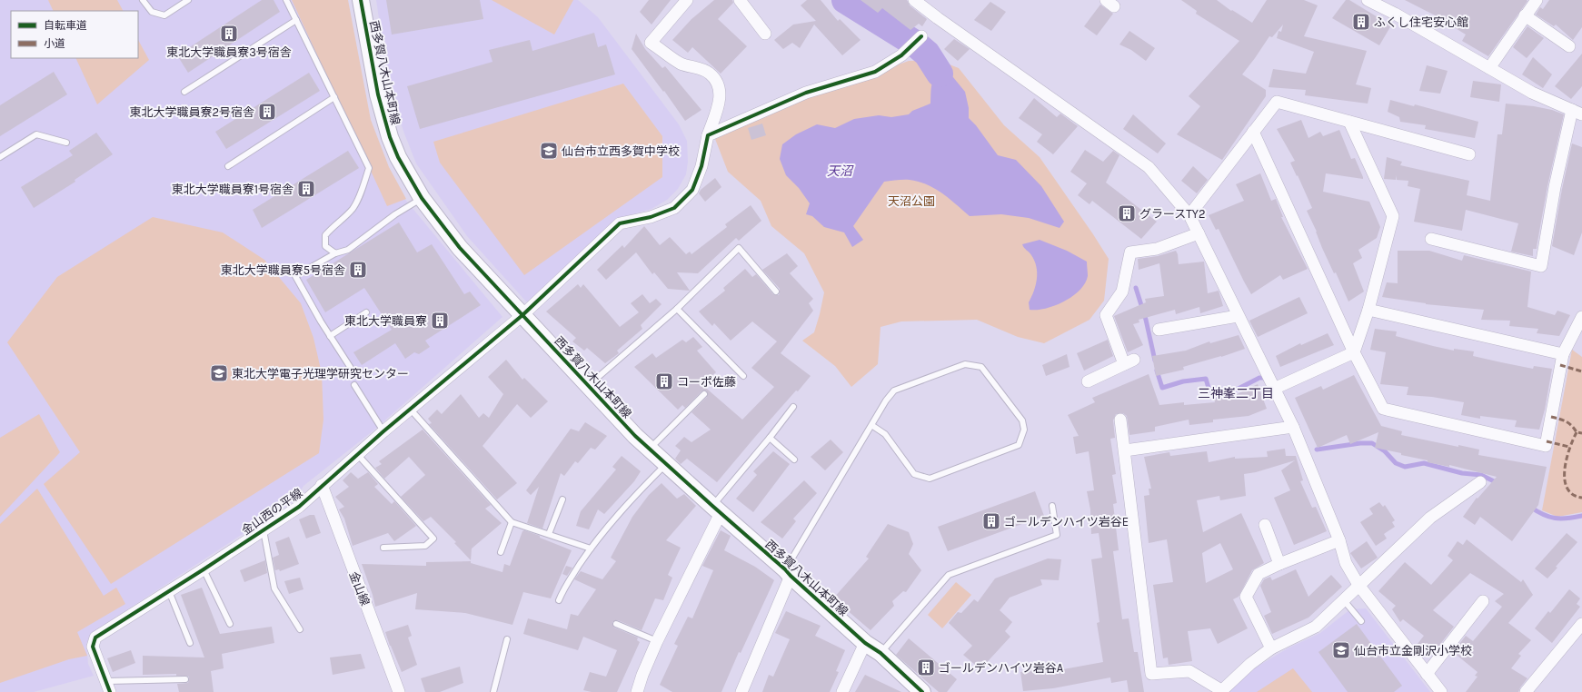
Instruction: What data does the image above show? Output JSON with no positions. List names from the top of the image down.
{
  "streets": {
    "street": ["西多賀八木山本町線", "金山西の平線", "金山線"]
  },
  "crossings": [
    ["西多賀八木山本町線", "金山西の平線"],
    ["金山西の平線", "金山線"]
  ],
  "districts": ["三神峯二丁目"],
  "water": ["天沼"],
  "parks": ["天沼公園"],
  "places": {
    "building": [
      "ふくし住宅安心館",
      "東北大学職員寮3号宿舎",
      "東北大学職員寮2号宿舎",
      "東北大学職員寮1号宿舎",
      "グラースTY2",
      "東北大学職員寮5号宿舎",
      "東北大学職員寮",
      "コーポ佐藤",
      "ゴールデンハイツ岩谷E",
      "ゴールデンハイツ岩谷A"
    ],
    "school or university": ["仙台市立西多賀中学校", "東北大学電子光理学研究センター", "仙台市立金剛沢小学校"]
  },
  "legend": ["自転車道", "小道"]
}
